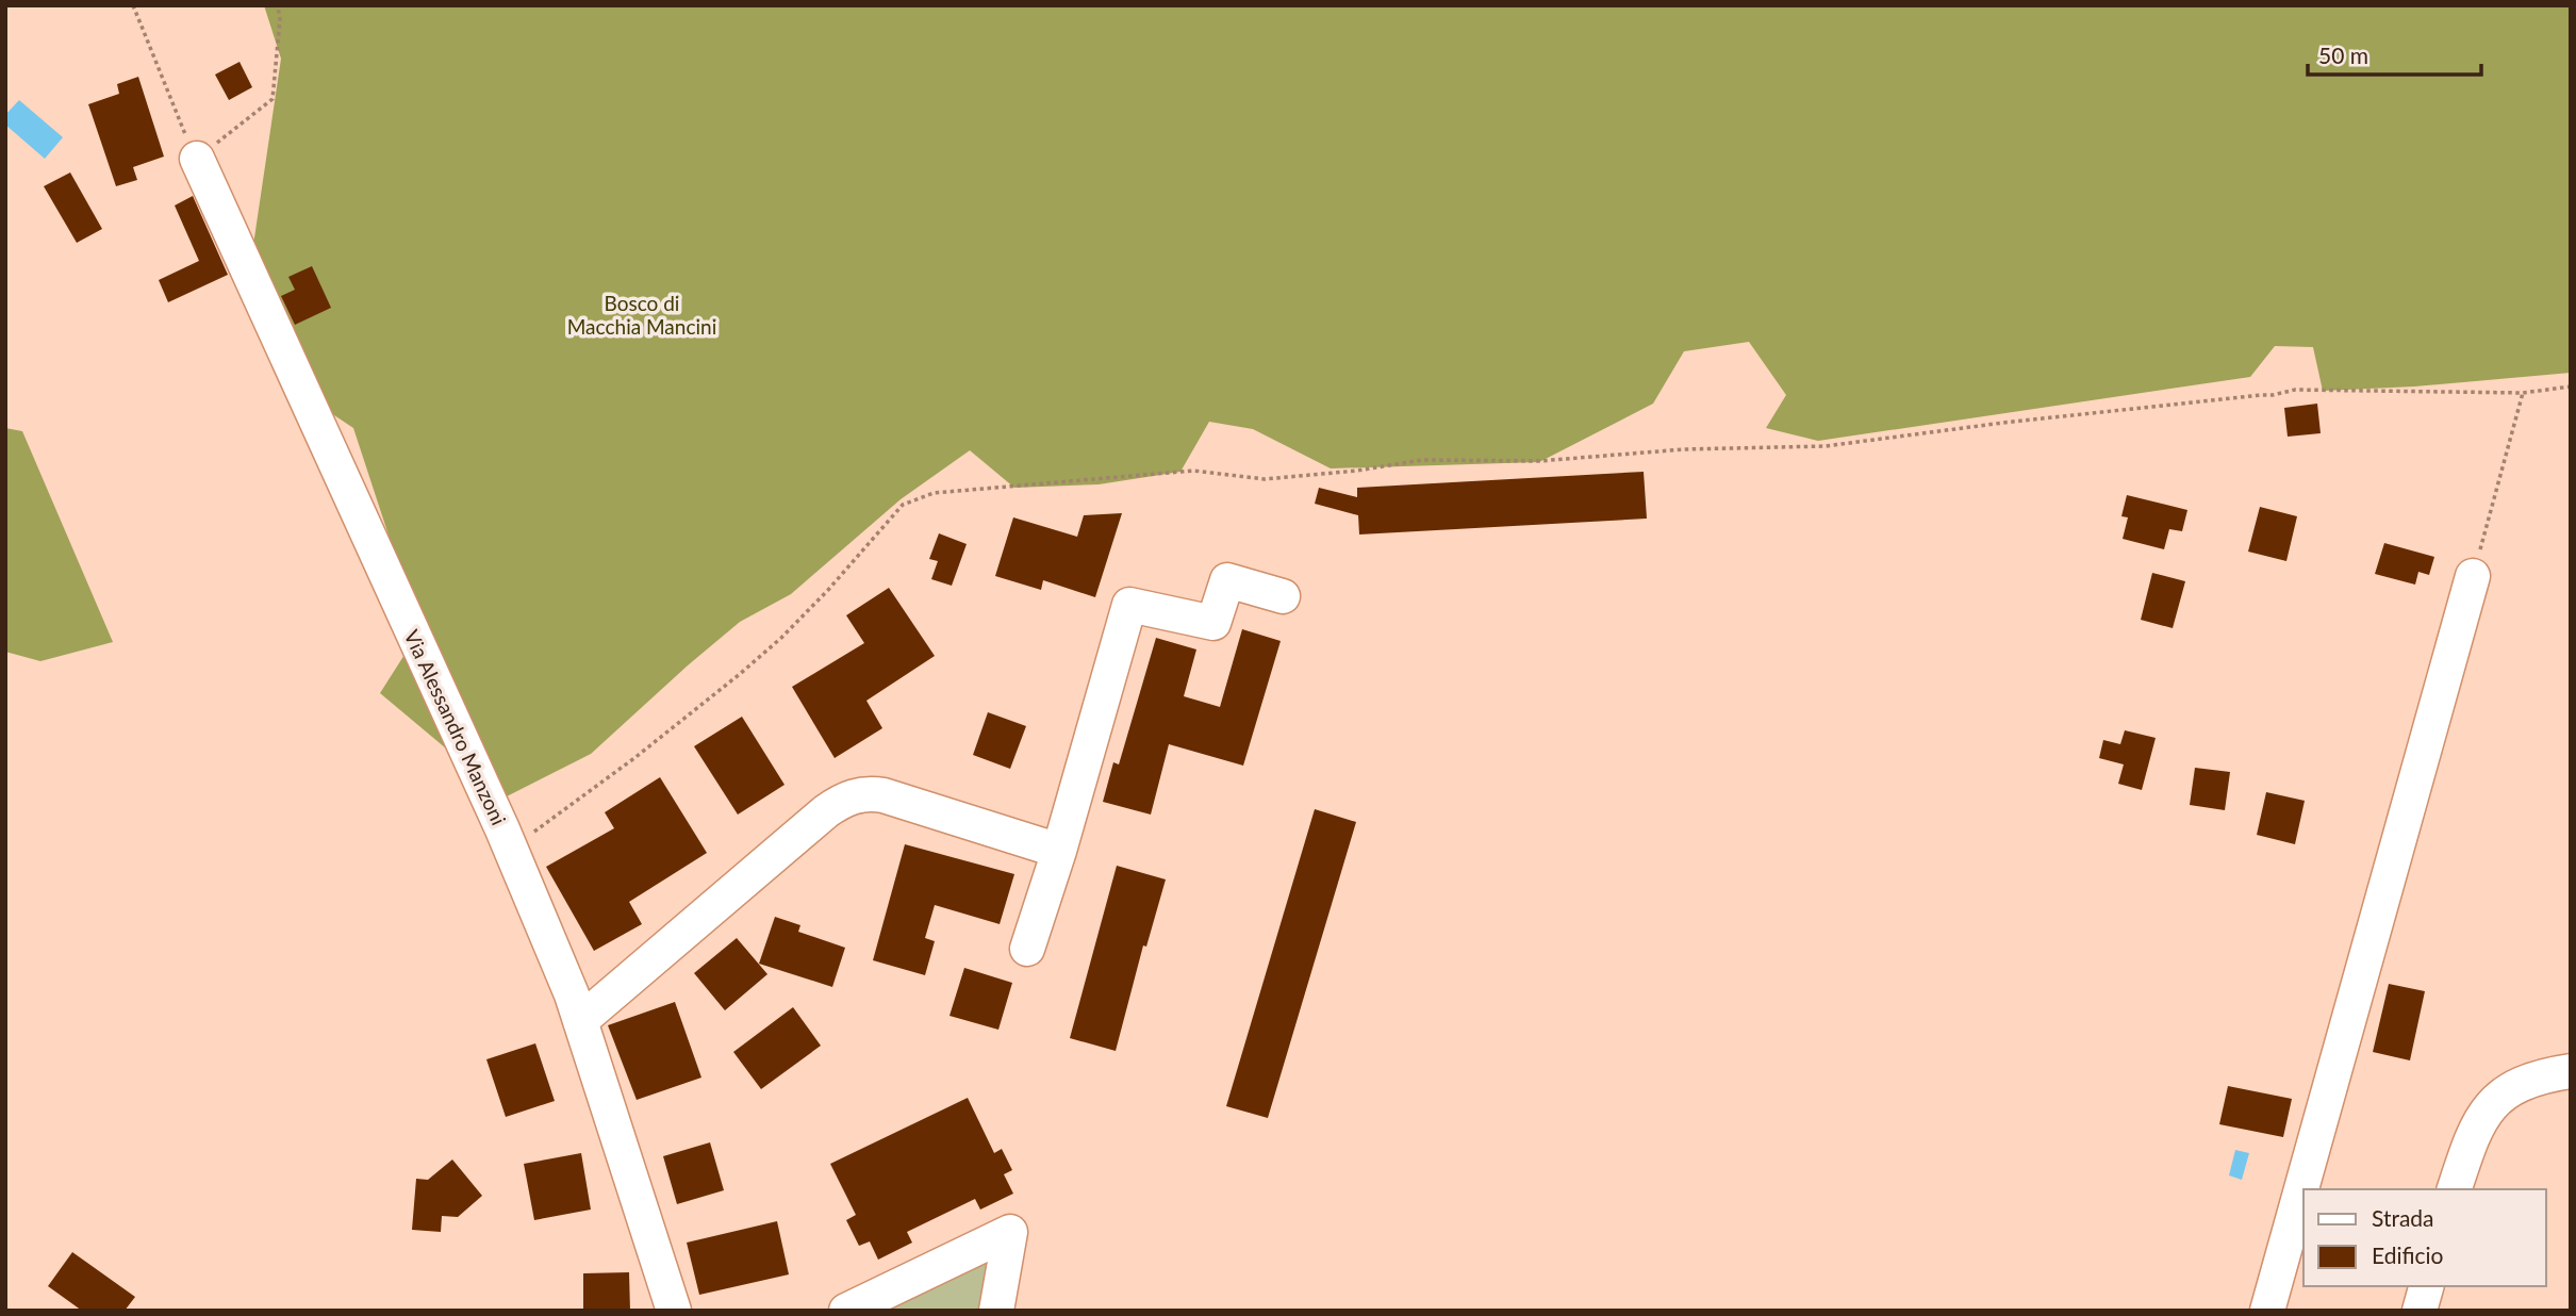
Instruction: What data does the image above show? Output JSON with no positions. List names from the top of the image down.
{
  "streets": {
    "street": ["Via Alessandro Manzoni"]
  },
  "parks": ["Bosco di Macchia Mancini"],
  "legend": ["Strada", "Edificio"],
  "scale_bar": "50 m"
}
